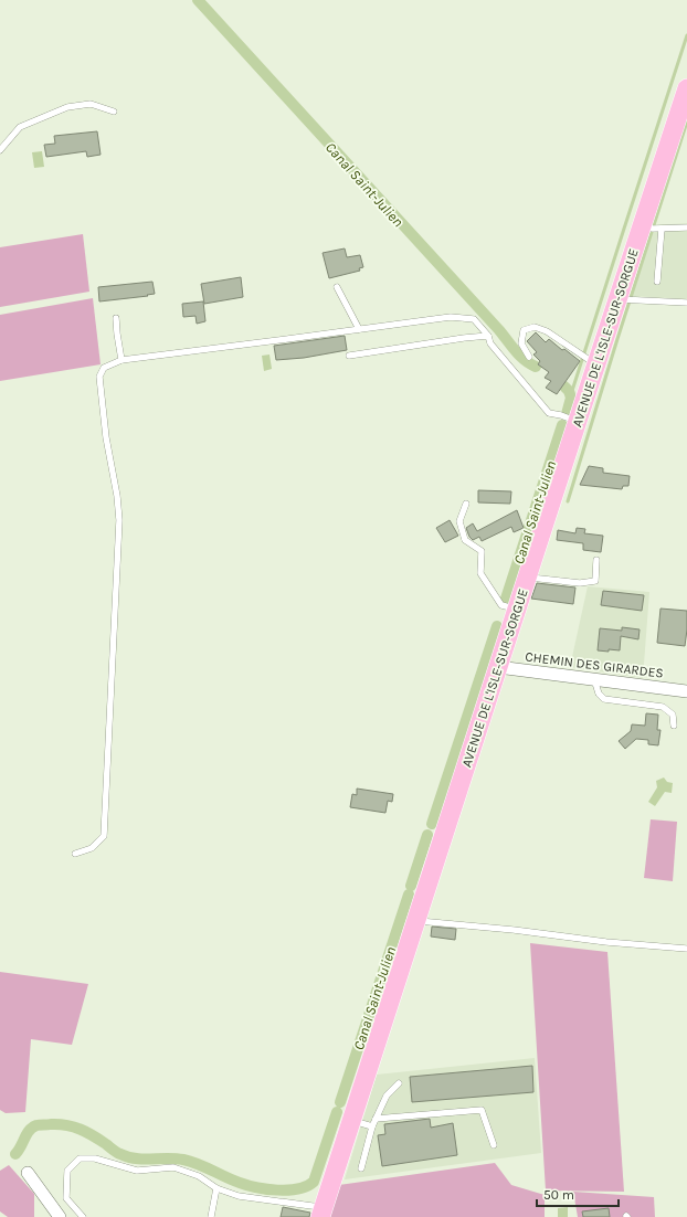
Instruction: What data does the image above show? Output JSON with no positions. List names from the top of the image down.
{
  "streets": {
    "main road": ["AVENUE DE L'ISLE-SUR-SORGUE"],
    "street": ["CHEMIN DES GIRARDES"]
  },
  "crossings": [
    ["AVENUE DE L'ISLE-SUR-SORGUE", "CHEMIN DES GIRARDES"]
  ],
  "water": ["Canal Saint-Julien"],
  "scale_bar": "50 m"
}
